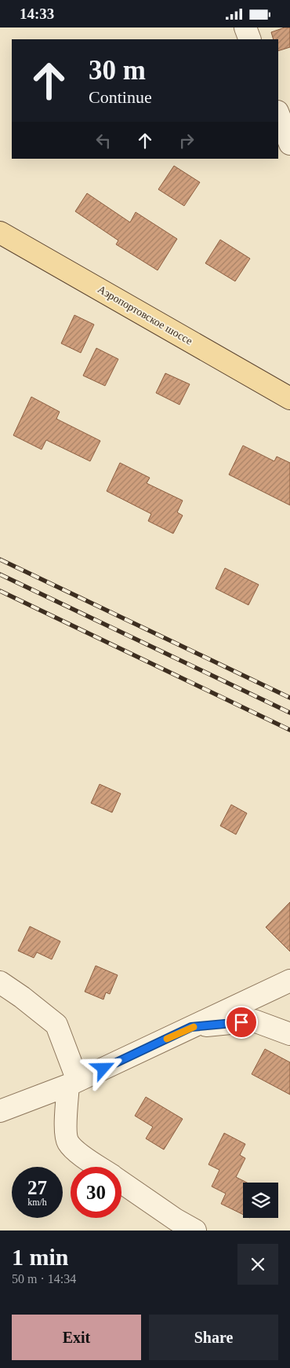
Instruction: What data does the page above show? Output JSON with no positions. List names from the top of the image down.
{
  "streets": {
    "main road": ["Аэропортовское шоссе"]
  },
  "page": {
    "status": "14:33",
    "turn": ["30 m", "Continue"],
    "speed": "27 km/h",
    "limit": "30",
    "heading": ["1 min", "50 m · 14:34"],
    "buttons": ["Exit", "Share"]
  }
}
